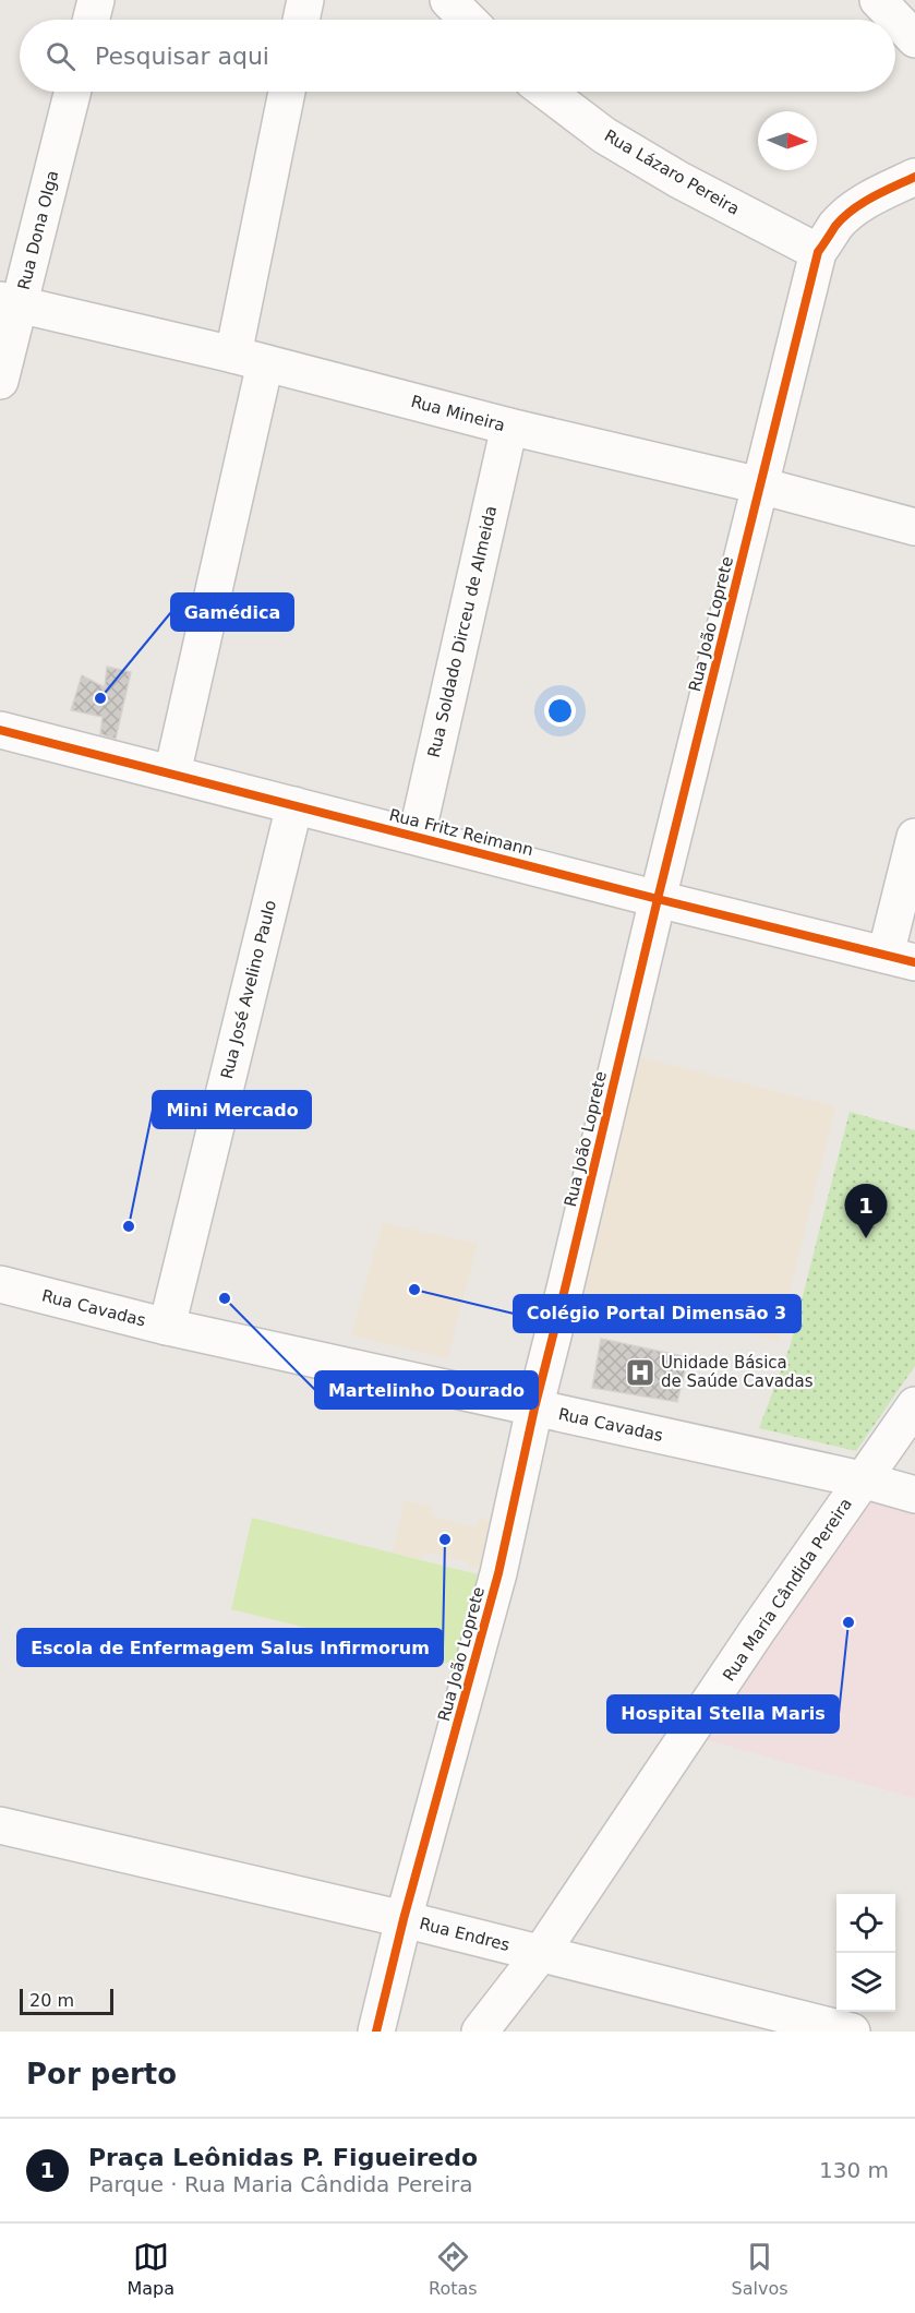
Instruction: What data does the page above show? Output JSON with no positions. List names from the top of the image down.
{
  "streets": {
    "street": [
      "Rua Lázaro Pereira",
      "Rua Dona Olga",
      "Rua Mineira",
      "Rua João Loprete",
      "Rua Soldado Dirceu de Almeida",
      "Rua Fritz Reimann",
      "Rua José Avelino Paulo",
      "Rua Cavadas",
      "Rua Maria Cândida Pereira",
      "Rua Endres"
    ]
  },
  "crossings": [
    ["Rua Lázaro Pereira", "Rua João Loprete"],
    ["Rua Dona Olga", "Rua Mineira"],
    ["Rua Mineira", "Rua João Loprete"],
    ["Rua Mineira", "Rua Soldado Dirceu de Almeida"],
    ["Rua João Loprete", "Rua Fritz Reimann"],
    ["Rua João Loprete", "Rua Cavadas"],
    ["Rua João Loprete", "Rua Endres"],
    ["Rua Soldado Dirceu de Almeida", "Rua Fritz Reimann"],
    ["Rua Fritz Reimann", "Rua José Avelino Paulo"],
    ["Rua José Avelino Paulo", "Rua Cavadas"],
    ["Rua Cavadas", "Rua Maria Cândida Pereira"],
    ["Rua Maria Cândida Pereira", "Rua Endres"]
  ],
  "places": {
    "other": [
      "Gamédica",
      "Mini Mercado",
      "Colégio Portal Dimensão 3",
      "Martelinho Dourado",
      "Escola de Enfermagem Salus Infirmorum",
      "Hospital Stella Maris"
    ],
    "hospital": ["Unidade Básica de Saúde Cavadas"]
  },
  "scale_bar": "20 m",
  "north": "right",
  "page": {
    "search": "Pesquisar aqui",
    "pins": "1",
    "scale": "20 m",
    "heading": "Por perto",
    "list": [
      {
        "mark": "1",
        "name": "Praça Leônidas P. Figueiredo",
        "note": "Parque · Rua Maria Cândida Pereira",
        "value": "130 m"
      }
    ],
    "nav": ["Mapa", "Rotas", "Salvos"]
  }
}
